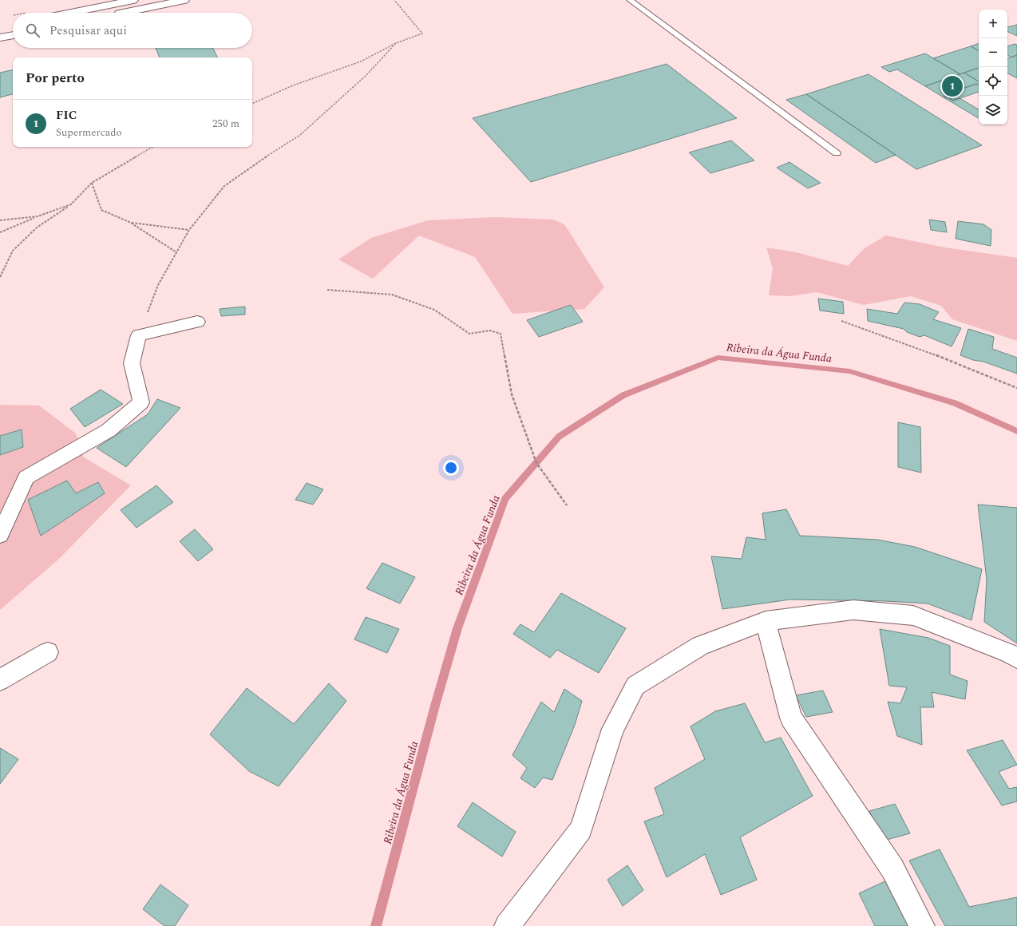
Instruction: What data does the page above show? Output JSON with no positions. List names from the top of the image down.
{
  "water": ["Ribeira da Água Funda"],
  "page": {
    "map_buttons": ["+", "−"],
    "search": "Pesquisar aqui",
    "heading": "Por perto",
    "pins": "1",
    "list": [
      {
        "mark": "1",
        "name": "FIC",
        "note": "Supermercado",
        "value": "250 m"
      }
    ]
  }
}
